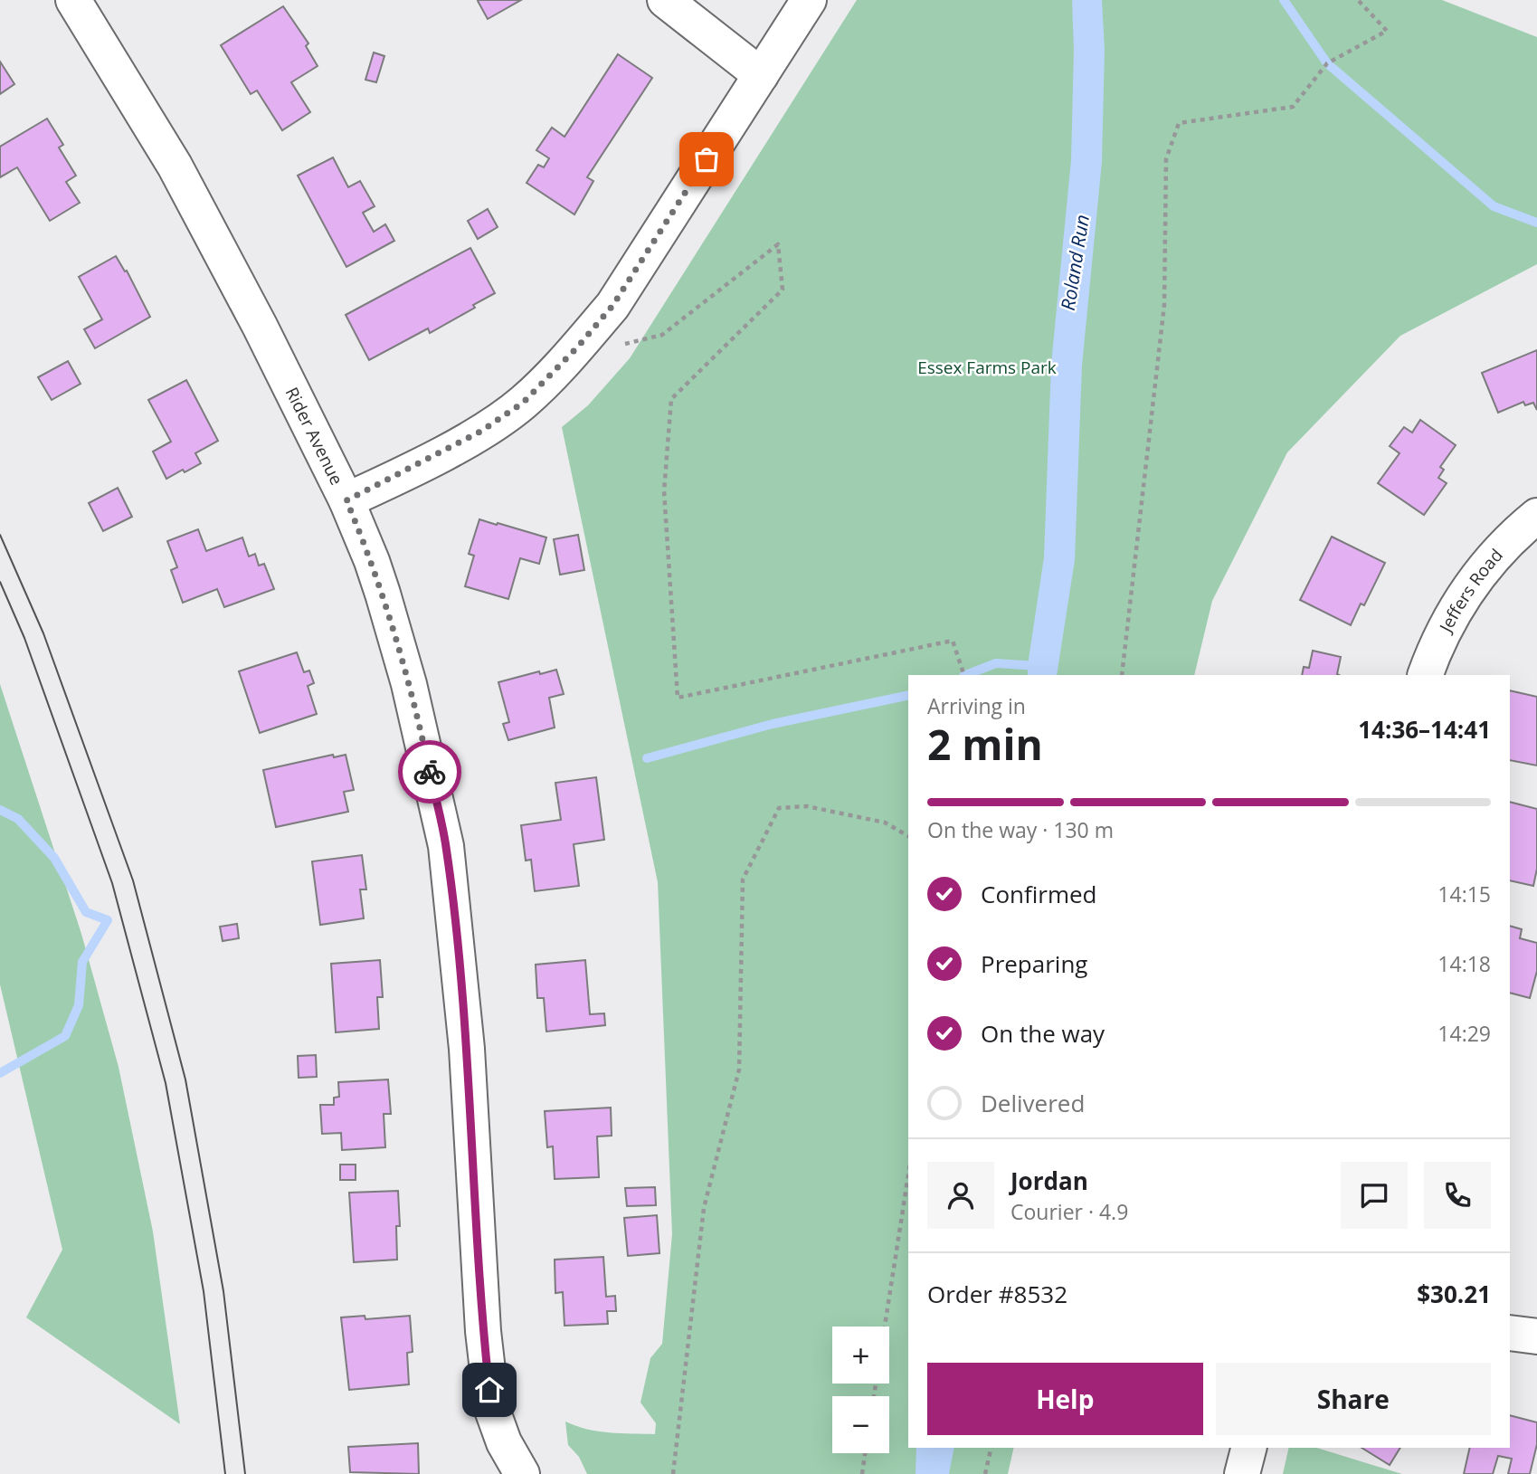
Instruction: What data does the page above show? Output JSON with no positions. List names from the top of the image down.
{
  "streets": {
    "street": ["Rider Avenue", "Jeffers Road"]
  },
  "water": ["Roland Run"],
  "parks": ["Essex Farms Park"],
  "page": {
    "heading": ["2 min", "Arriving in", "14:36–14:41"],
    "panel": [
      "Jordan",
      "Courier · 4.9",
      "Order #8532",
      "$30.21"
    ],
    "bar": "On the way · 130 m",
    "list": [
      ["Confirmed", "14:15"],
      ["Preparing", "14:18"],
      ["On the way", "14:29"],
      "Delivered"
    ],
    "map_buttons": ["+", "−"],
    "buttons": ["Help", "Share"]
  }
}
